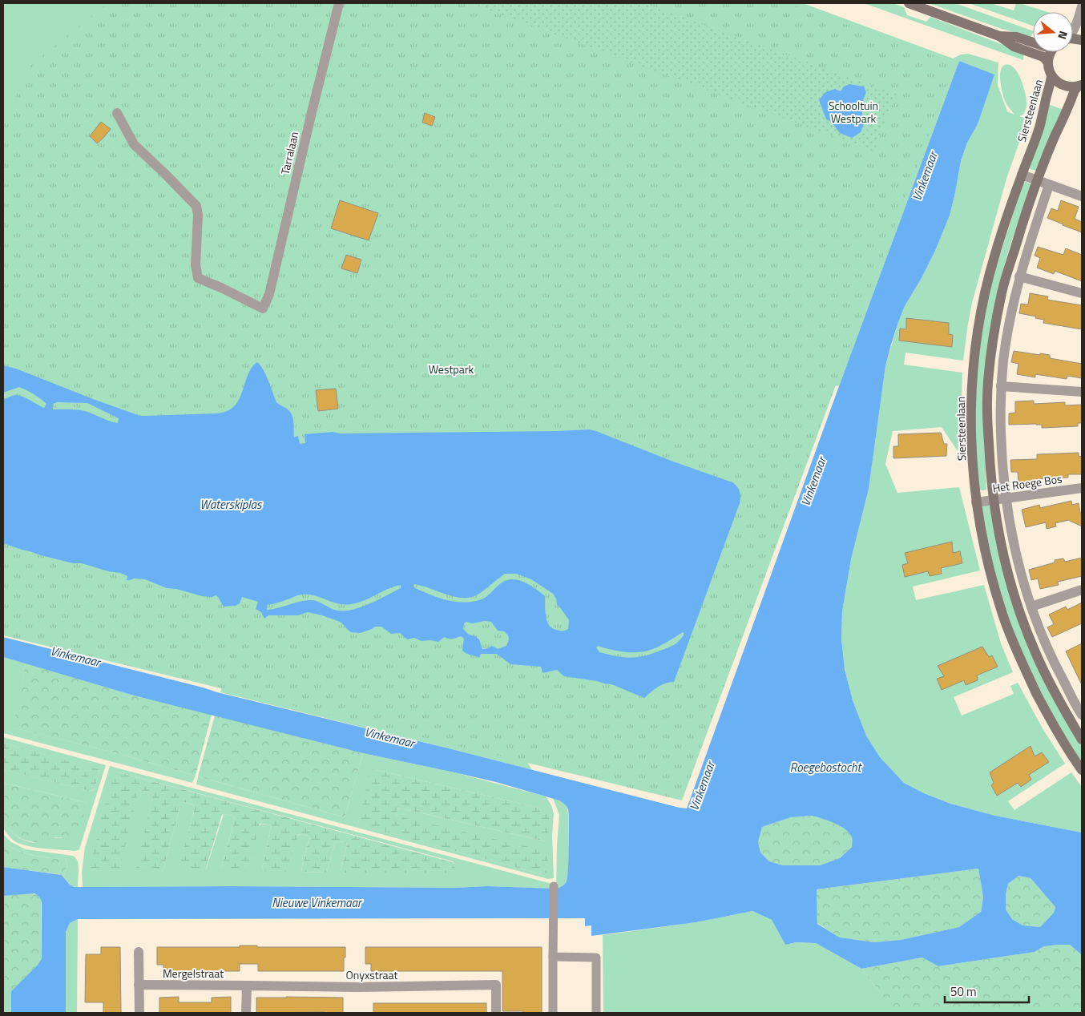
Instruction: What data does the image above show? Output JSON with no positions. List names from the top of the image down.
{
  "streets": {
    "main road": ["Siersteenlaan"],
    "street": [
      "Tarralaan",
      "Het Roege Bos",
      "Mergelstraat",
      "Onyxstraat"
    ]
  },
  "crossings": [
    ["Siersteenlaan", "Het Roege Bos"],
    ["Mergelstraat", "Onyxstraat"]
  ],
  "water": [
    "Vinkemaar",
    "Waterskiplas",
    "Roegebostocht",
    "Nieuwe Vinkemaar"
  ],
  "parks": ["Schooltuin Westpark", "Westpark"],
  "scale_bar": "50 m",
  "north": "right"
}
